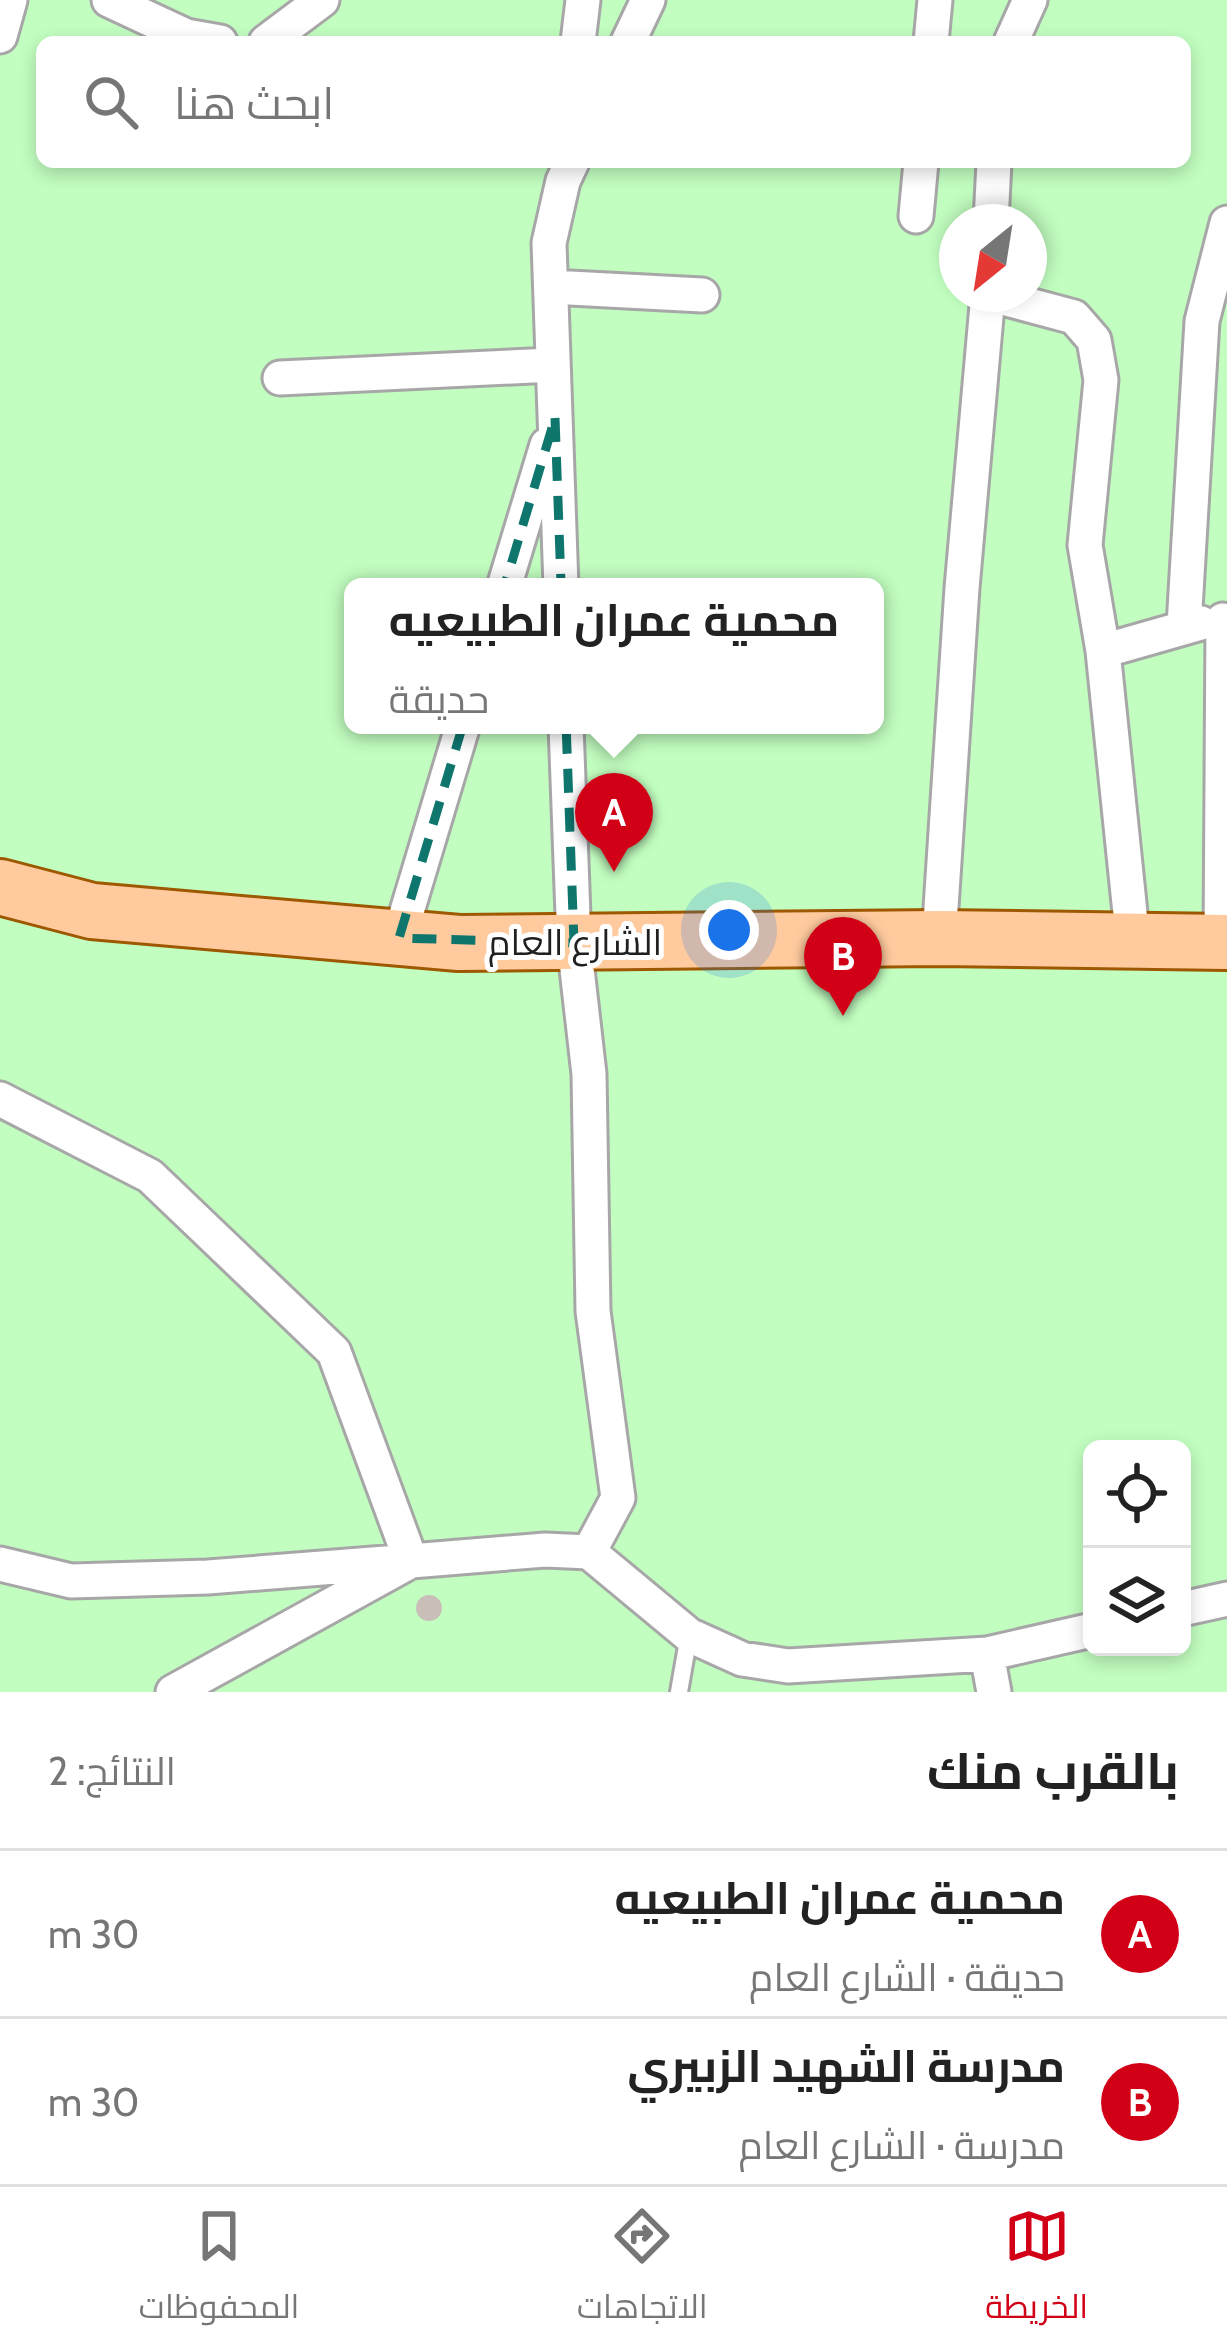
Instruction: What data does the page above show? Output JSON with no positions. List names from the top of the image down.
{
  "streets": {
    "main road": ["الشارع العام"]
  },
  "north": "bottom left",
  "page": {
    "search": "ابحث هنا",
    "popup": ["محمية عمران الطبيعيه", "حديقة"],
    "pins": ["A", "B"],
    "heading": ["بالقرب منك", "النتائج: 2"],
    "list": [
      {
        "mark": "A",
        "name": "محمية عمران الطبيعيه",
        "note": "حديقة · الشارع العام",
        "value": "30 m"
      },
      {
        "mark": "B",
        "name": "مدرسة الشهيد الزبيري",
        "note": "مدرسة · الشارع العام",
        "value": "30 m"
      }
    ],
    "nav": ["الخريطة", "الاتجاهات", "المحفوظات"]
  }
}
